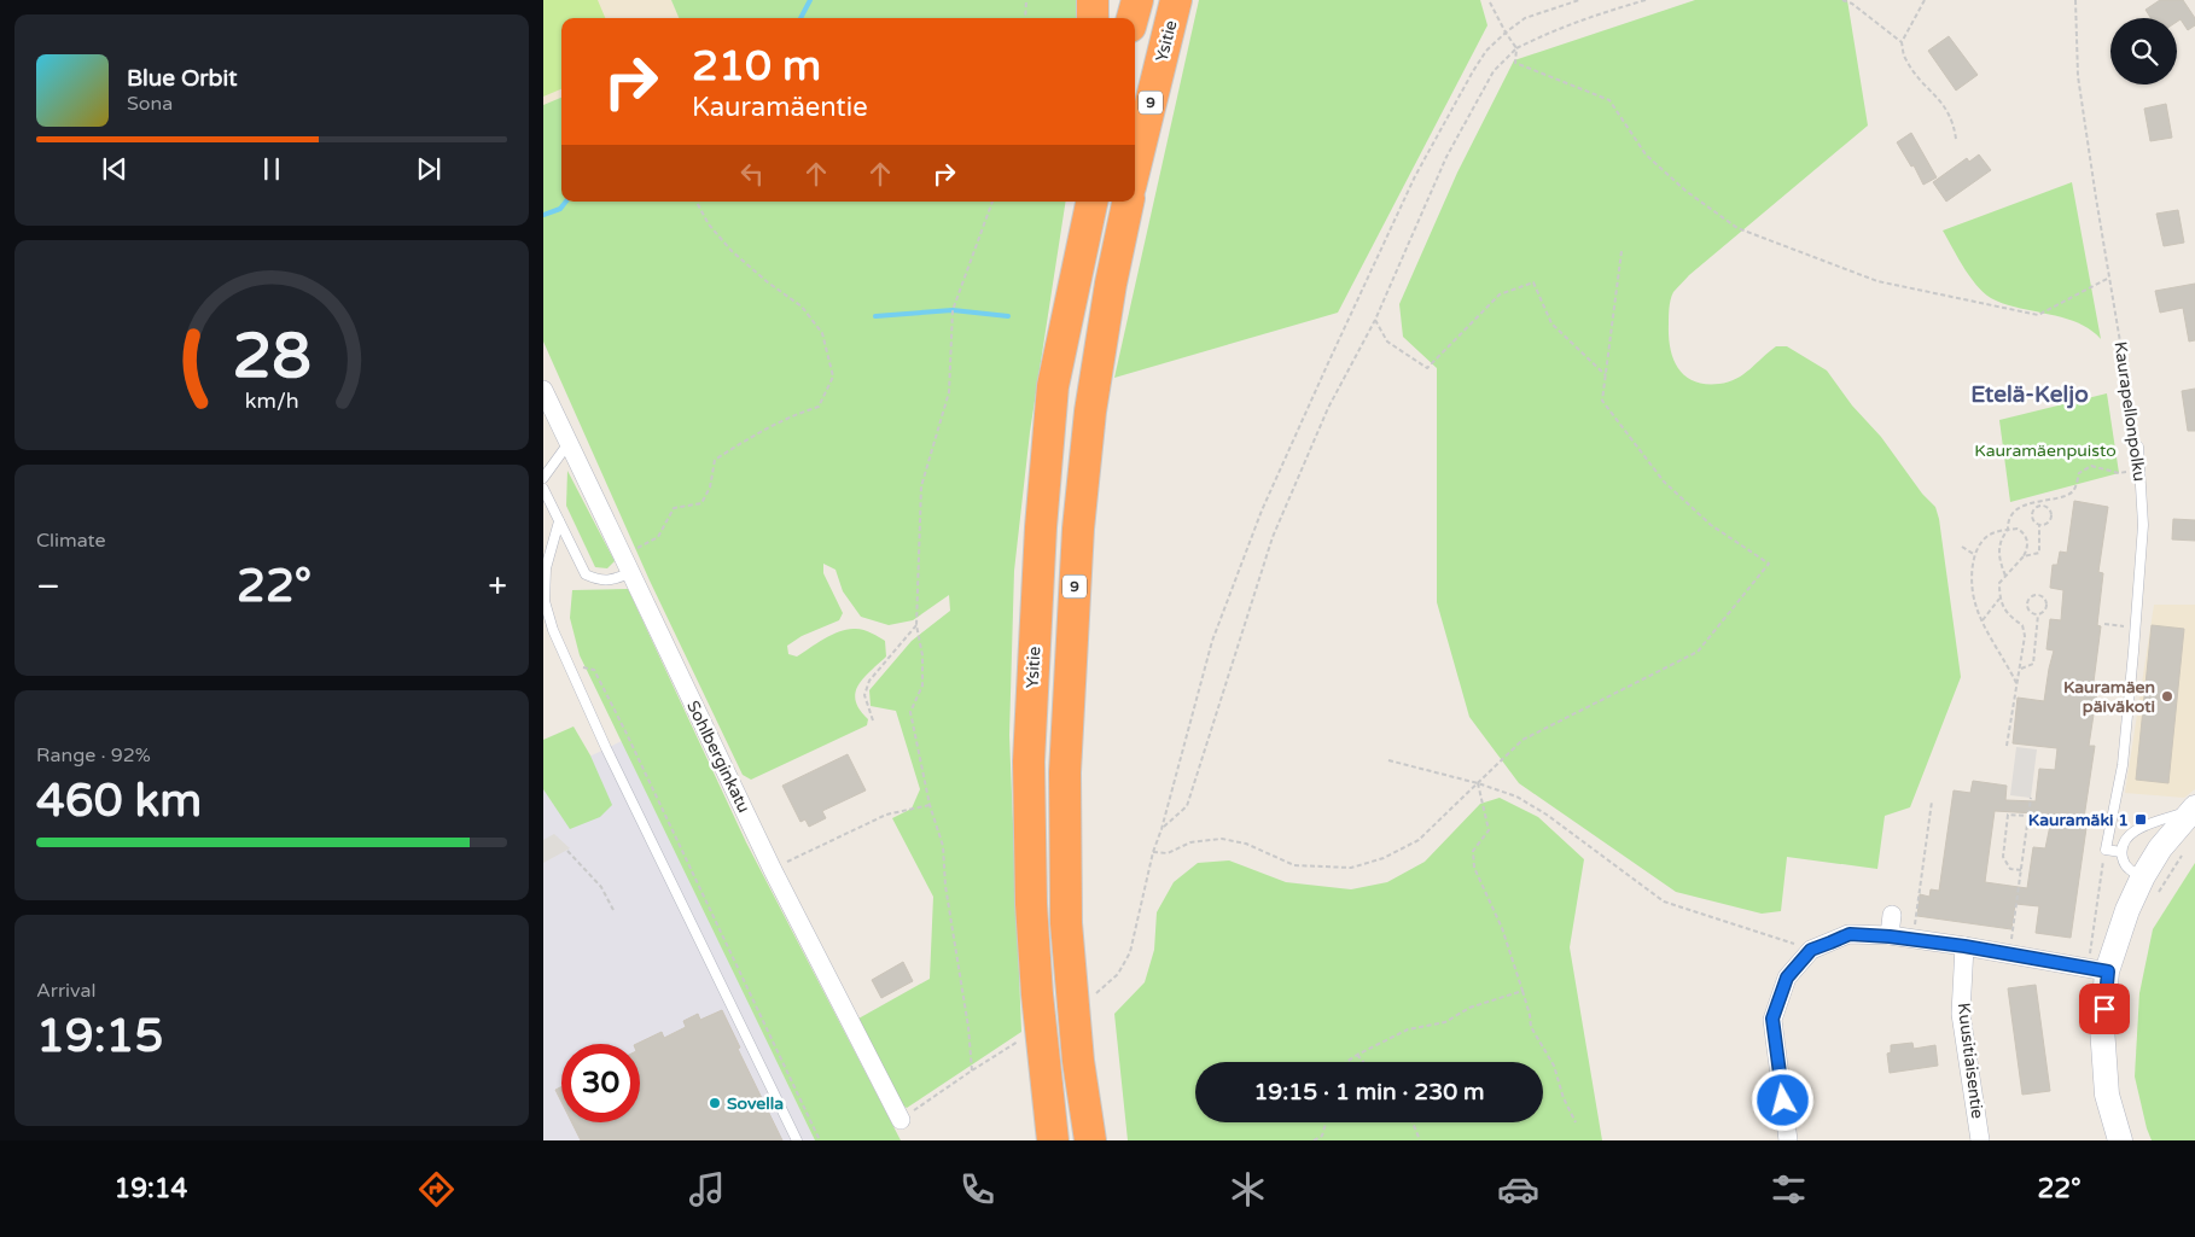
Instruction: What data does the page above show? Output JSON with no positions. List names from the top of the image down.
{
  "streets": {
    "highway": ["Ysitie", "9"],
    "street": ["Sohlberginkatu", "Kuusitiaisentie"],
    "lane": ["Kaurapellonpolku"]
  },
  "districts": ["Etelä-Keljo"],
  "parks": ["Kauramäenpuisto"],
  "places": {
    "other": ["Kauramäen päiväkoti", "Sovella"],
    "transit": ["Kauramäki 1"]
  },
  "page": {
    "turn": ["210 m", "Kauramäentie"],
    "song": ["Blue Orbit", "Sona"],
    "tile": [
      "Climate",
      ["Range · 92%", "460 km"],
      ["Arrival", "19:15"]
    ],
    "heat": ["−", "22°", "+"],
    "limit": "30",
    "trip": "19:15 · 1 min · 230 m",
    "tabs": ["19:14", "22°"],
    "gauge": ["28", "km/h"]
  }
}
